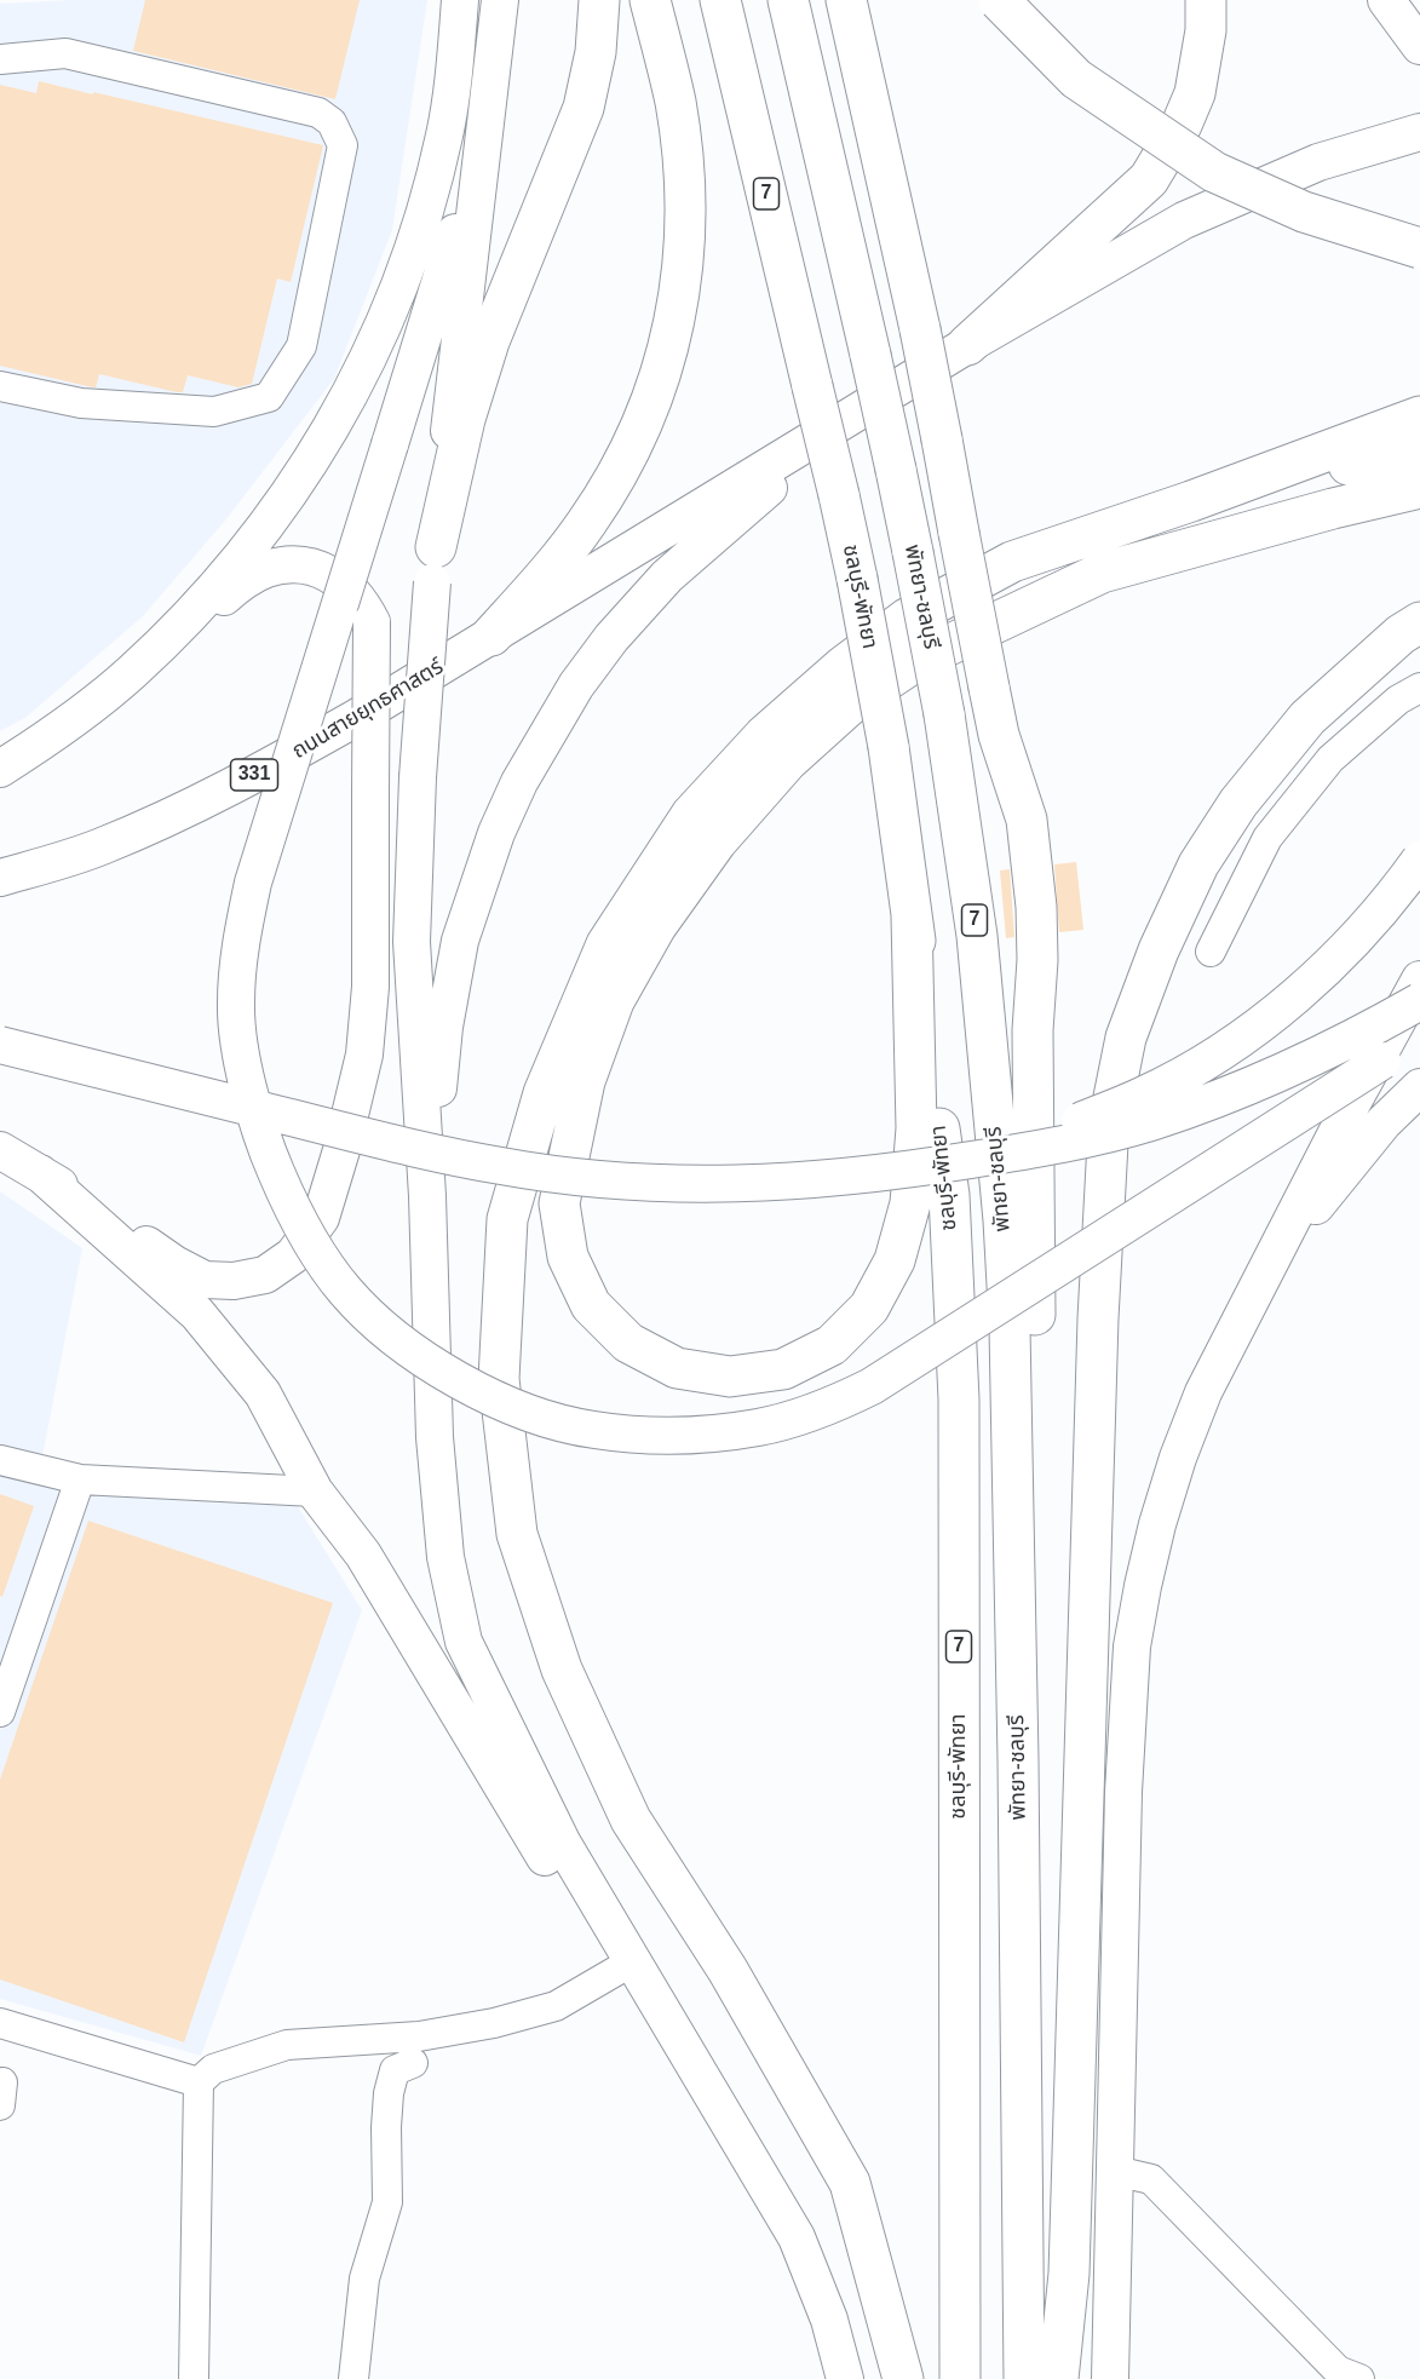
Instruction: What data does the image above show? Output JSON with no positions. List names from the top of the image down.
{
  "streets": {
    "highway": ["7", "ชลบุรี-พัทยา", "พัทยา-ชลบุรี"],
    "main road": ["ถนนสายยุทธศาสตร์", "331"]
  }
}
